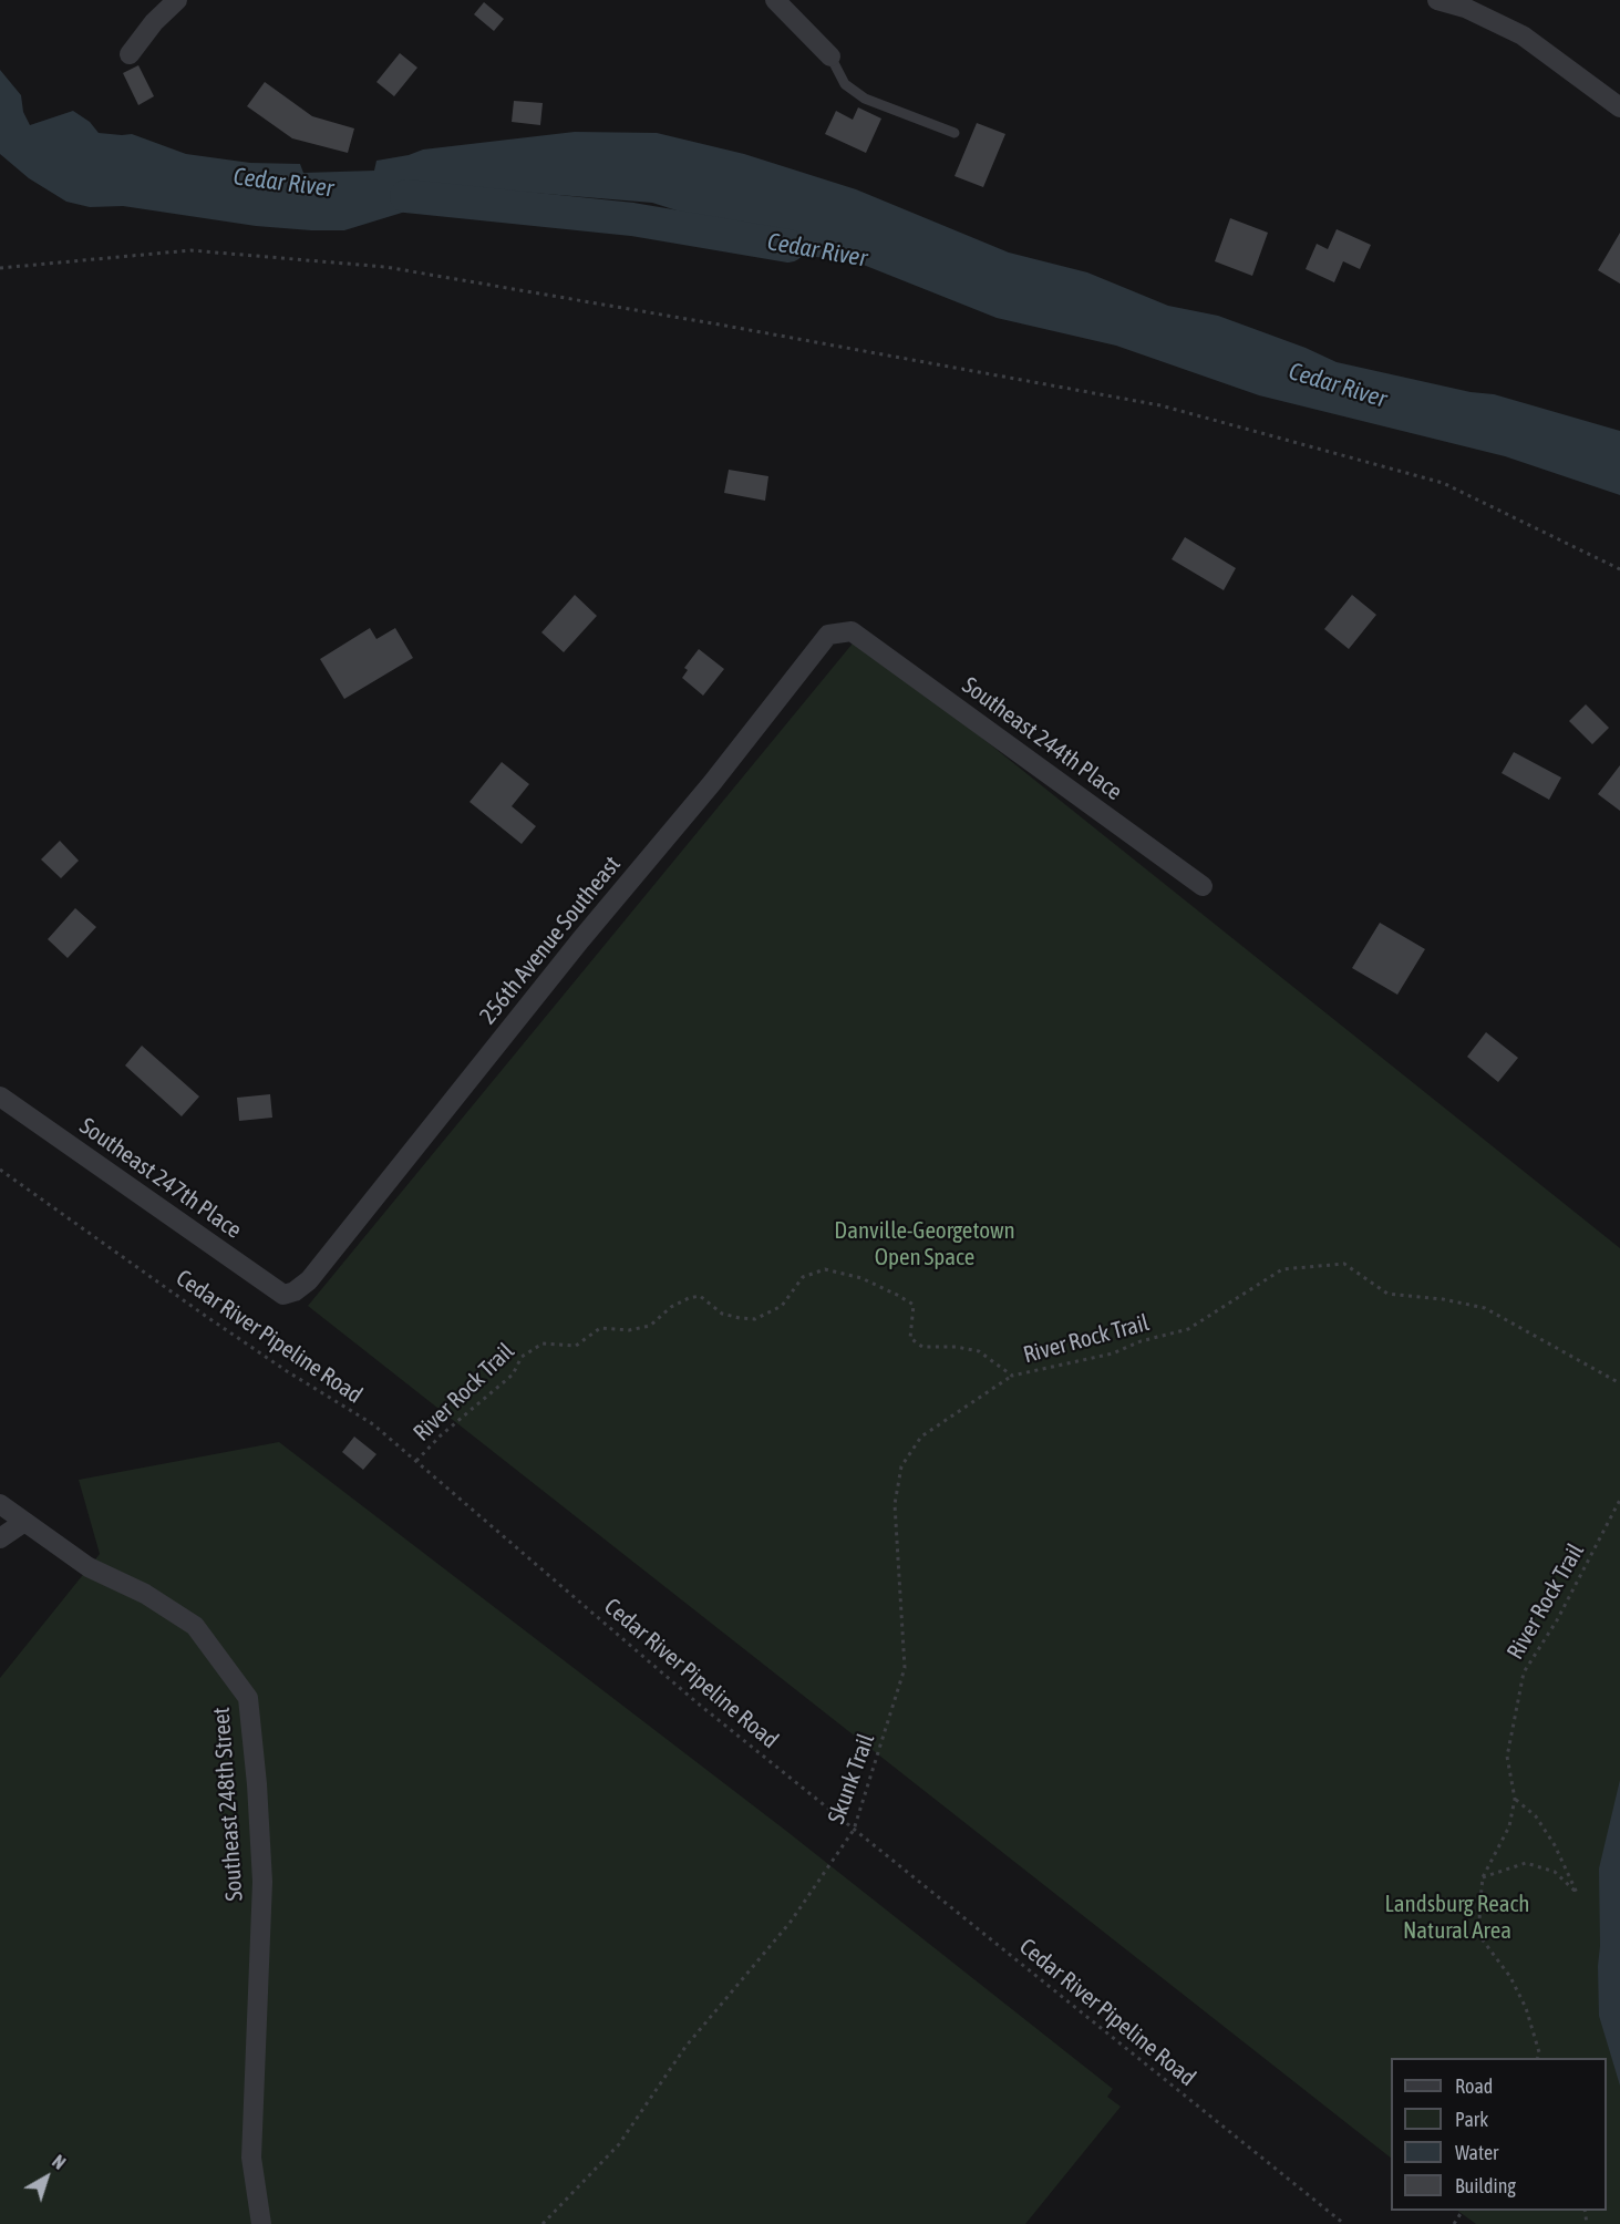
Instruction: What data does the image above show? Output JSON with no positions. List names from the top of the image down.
{
  "streets": {
    "street": [
      "Southeast 244th Place",
      "256th Avenue Southeast",
      "Southeast 247th Place",
      "Southeast 248th Street"
    ],
    "path": ["Cedar River Pipeline Road", "River Rock Trail", "Skunk Trail"]
  },
  "crossings": [
    ["Southeast 244th Place", "256th Avenue Southeast"],
    ["256th Avenue Southeast", "Southeast 247th Place"],
    ["Cedar River Pipeline Road", "River Rock Trail"],
    ["Cedar River Pipeline Road", "Skunk Trail"],
    ["River Rock Trail", "Skunk Trail"]
  ],
  "water": ["Cedar River"],
  "parks": ["Danville-Georgetown Open Space", "Landsburg Reach Natural Area"],
  "legend": [
    "Road",
    "Park",
    "Water",
    "Building"
  ],
  "north": "top right"
}
